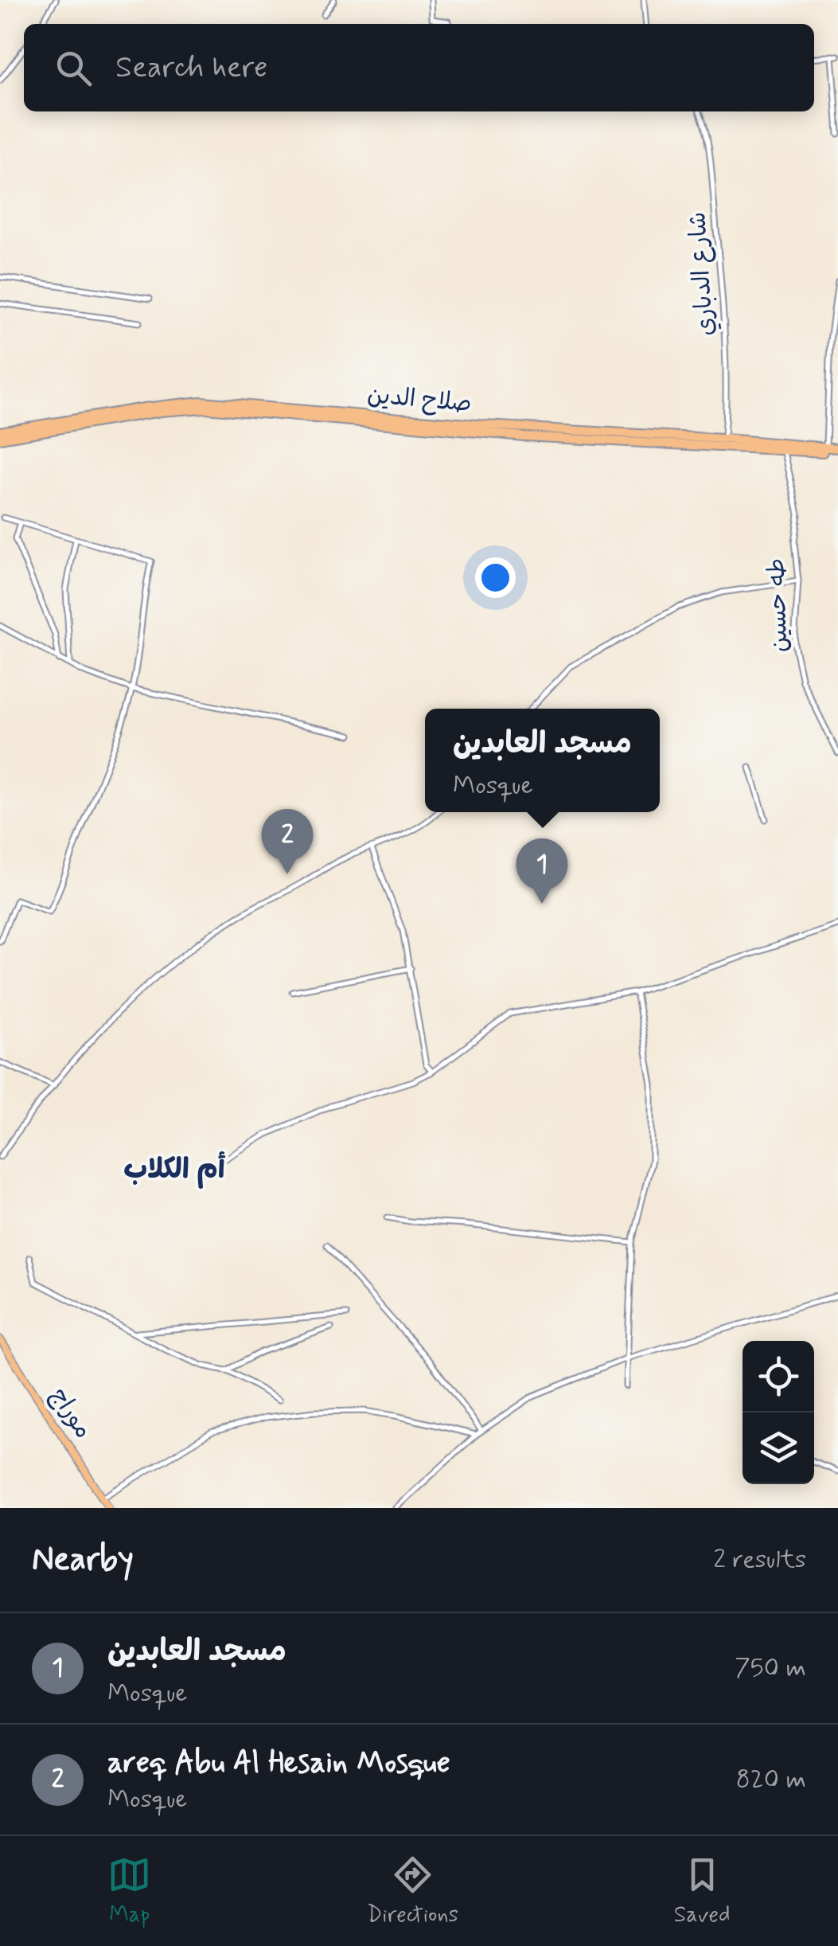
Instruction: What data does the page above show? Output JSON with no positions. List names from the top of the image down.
{
  "streets": {
    "highway": ["صلاح الدين"],
    "main road": ["موراج"],
    "street": ["شارع الدباري", "طه حسين"]
  },
  "crossings": [
    ["شارع الدباري", "صلاح الدين"],
    ["صلاح الدين", "طه حسين"]
  ],
  "districts": ["أم الكلاب"],
  "page": {
    "search": "Search here",
    "popup": ["مسجد العابدين", "Mosque"],
    "pins": ["2", "1"],
    "heading": ["Nearby", "2 results"],
    "list": [
      {
        "mark": "1",
        "name": "مسجد العابدين",
        "note": "Mosque",
        "value": "750 m"
      },
      {
        "mark": "2",
        "name": "areq Abu Al Hesain Mosque",
        "note": "Mosque",
        "value": "820 m"
      }
    ],
    "nav": ["Map", "Directions", "Saved"]
  }
}
